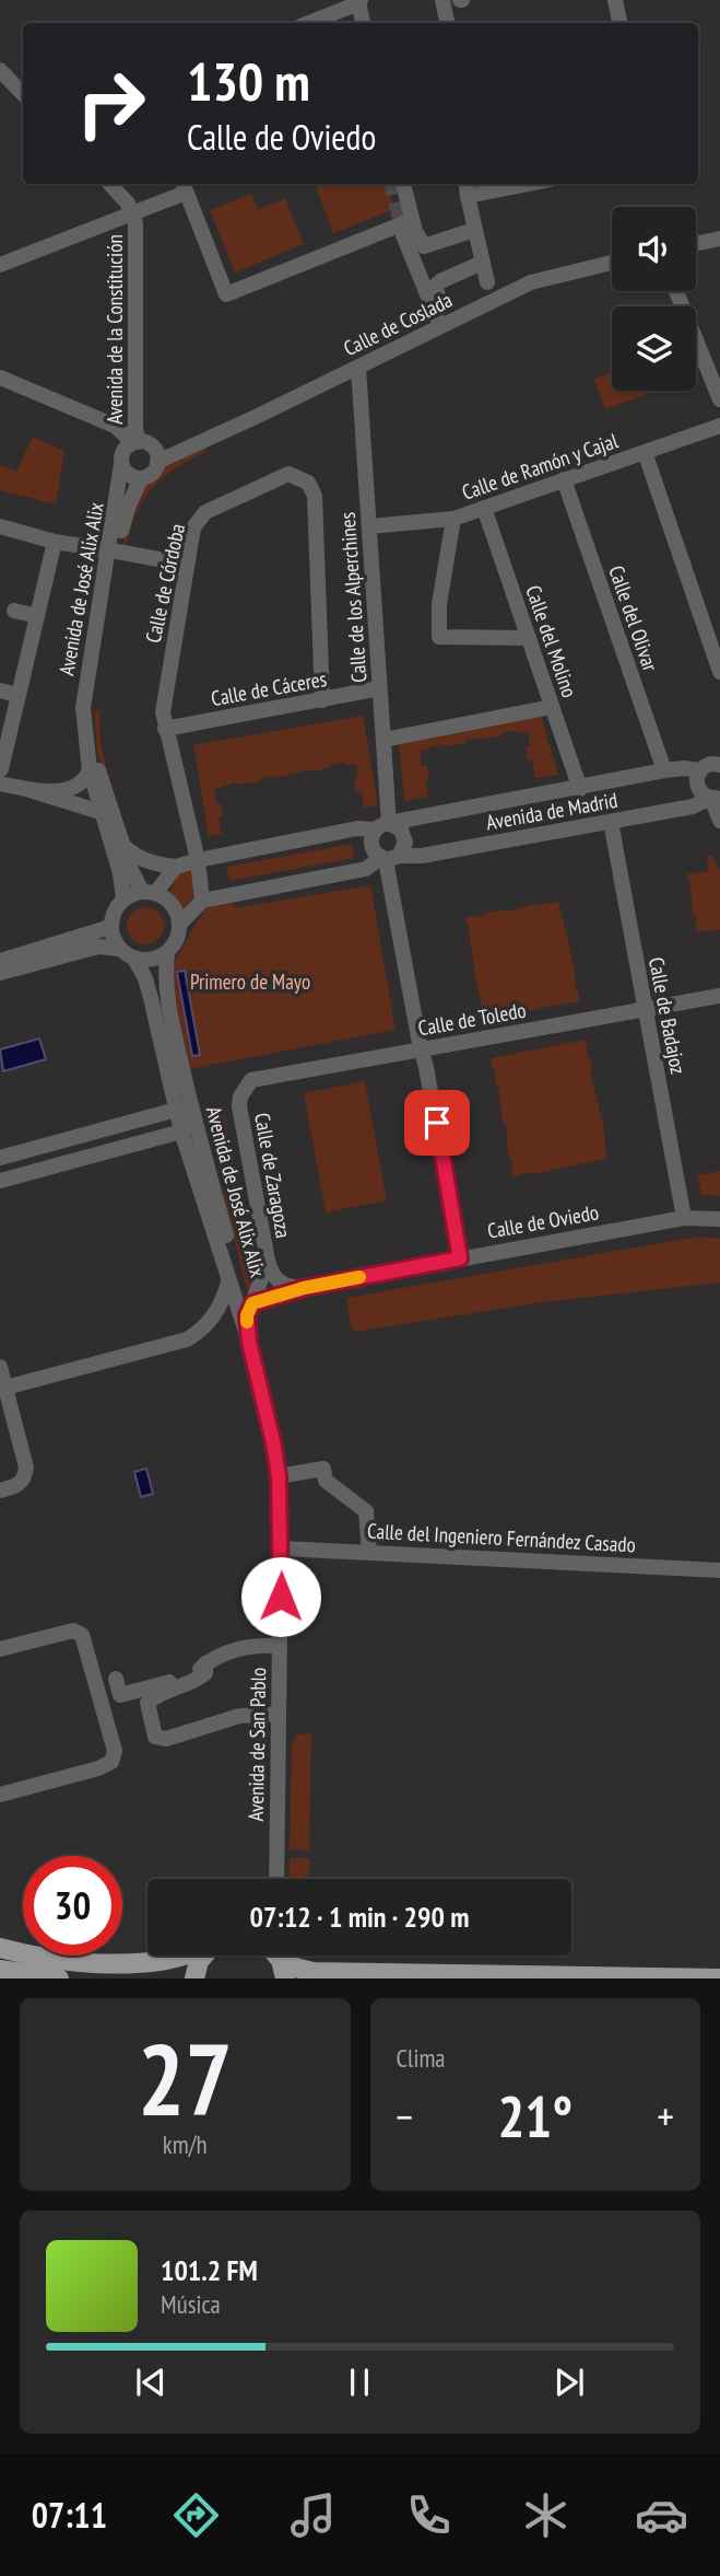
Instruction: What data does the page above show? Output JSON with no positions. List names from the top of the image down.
{
  "streets": {
    "street": [
      "Calle de Coslada",
      "Avenida de la Constitución",
      "Calle de Ramón y Cajal",
      "Calle de Córdoba",
      "Avenida de José Alix Alix",
      "Calle de los Alperchines",
      "Calle del Olivar",
      "Calle del Molino",
      "Calle de Cáceres",
      "Avenida de Madrid",
      "Calle de Badajoz",
      "Calle de Toledo",
      "Calle de Zaragoza",
      "Calle de Oviedo",
      "Calle del Ingeniero Fernández Casado",
      "Avenida de San Pablo"
    ]
  },
  "crossings": [
    ["Calle de Coslada", "Avenida de la Constitución"],
    ["Calle de Coslada", "Avenida de José Alix Alix"],
    ["Calle de Coslada", "Calle de los Alperchines"],
    ["Avenida de la Constitución", "Avenida de José Alix Alix"],
    ["Calle de Ramón y Cajal", "Calle de los Alperchines"],
    ["Calle de Ramón y Cajal", "Calle del Olivar"],
    ["Calle de Ramón y Cajal", "Calle del Molino"],
    ["Calle de Córdoba", "Calle de Cáceres"],
    ["Calle de Córdoba", "Avenida de Madrid"],
    ["Avenida de José Alix Alix", "Calle de Zaragoza"],
    ["Avenida de José Alix Alix", "Calle de Oviedo"],
    ["Avenida de José Alix Alix", "Avenida de San Pablo"],
    ["Calle de los Alperchines", "Calle de Cáceres"],
    ["Calle de los Alperchines", "Avenida de Madrid"],
    ["Calle del Olivar", "Avenida de Madrid"],
    ["Calle del Molino", "Avenida de Madrid"],
    ["Avenida de Madrid", "Calle de Badajoz"],
    ["Calle de Badajoz", "Calle de Toledo"],
    ["Calle de Badajoz", "Calle de Oviedo"],
    ["Calle de Toledo", "Calle de Zaragoza"],
    ["Calle de Zaragoza", "Calle de Oviedo"],
    ["Calle del Ingeniero Fernández Casado", "Avenida de San Pablo"]
  ],
  "parks": ["Primero de Mayo"],
  "page": {
    "turn": ["130 m", "Calle de Oviedo"],
    "limit": "30",
    "trip": "07:12 · 1 min · 290 m",
    "tile": [
      ["27", "km/h"],
      "Clima"
    ],
    "heat": ["−", "21°", "+"],
    "song": ["101.2 FM", "Música"],
    "tabs": "07:11"
  }
}
